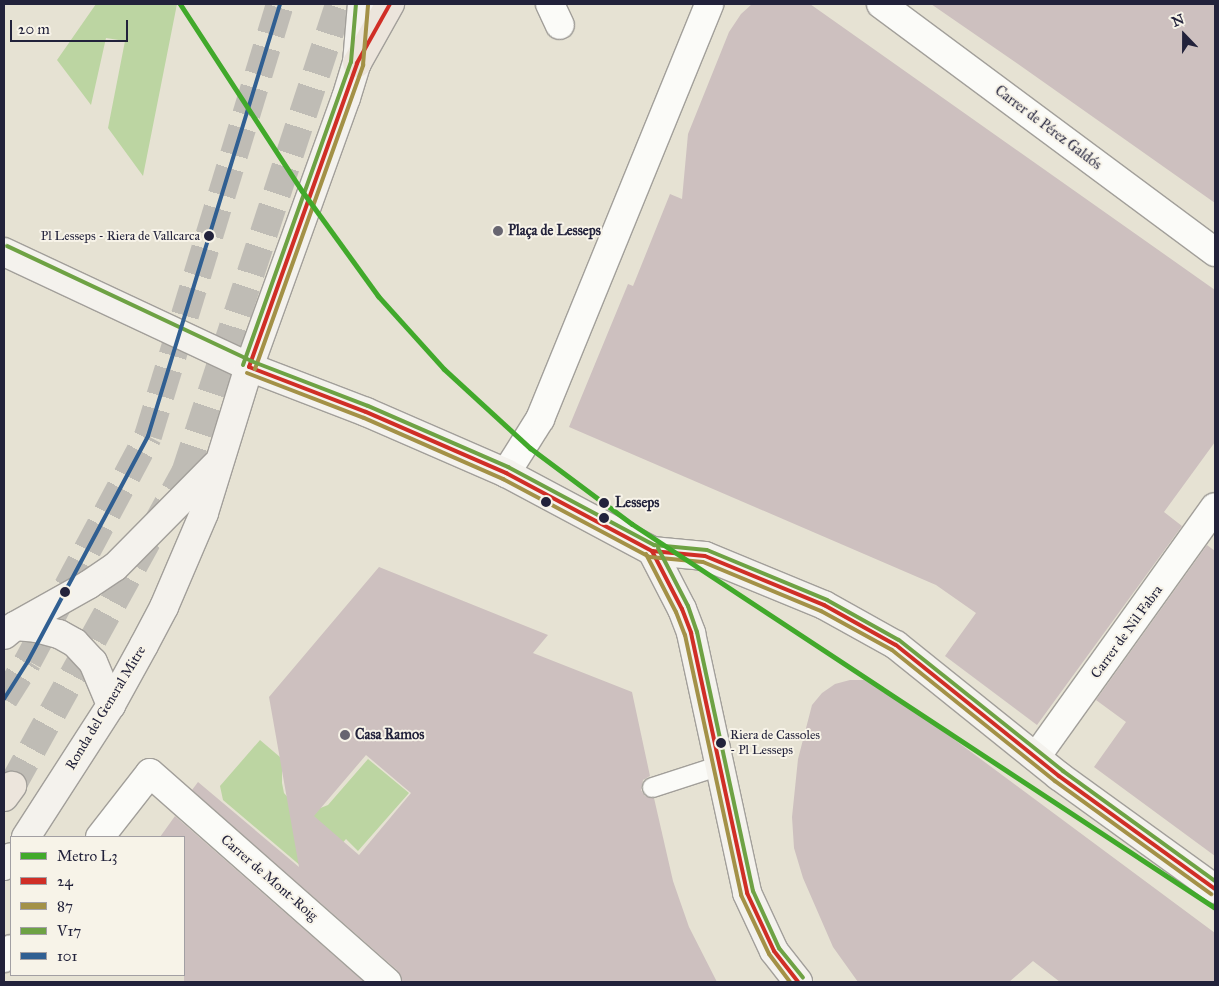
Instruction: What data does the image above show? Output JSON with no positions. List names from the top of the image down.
{
  "streets": {
    "main road": ["Ronda del General Mitre"],
    "street": ["Carrer de Pérez Galdós", "Carrer de Nil Fabra", "Carrer de Mont-Roig"]
  },
  "places": [
    "Plaça de Lesseps",
    "Pl Lesseps - Riera de Vallcarca",
    "Lesseps",
    "Casa Ramos",
    "Riera de Cassoles - Pl Lesseps"
  ],
  "lines": [
    "metro line L3",
    "transit line 24",
    "transit line V17",
    "transit line 101",
    "transit line 87"
  ],
  "legend": [
    "Metro L3",
    "24",
    "87",
    "V17",
    "101"
  ],
  "scale_bar": "20 m",
  "north": "top"
}
